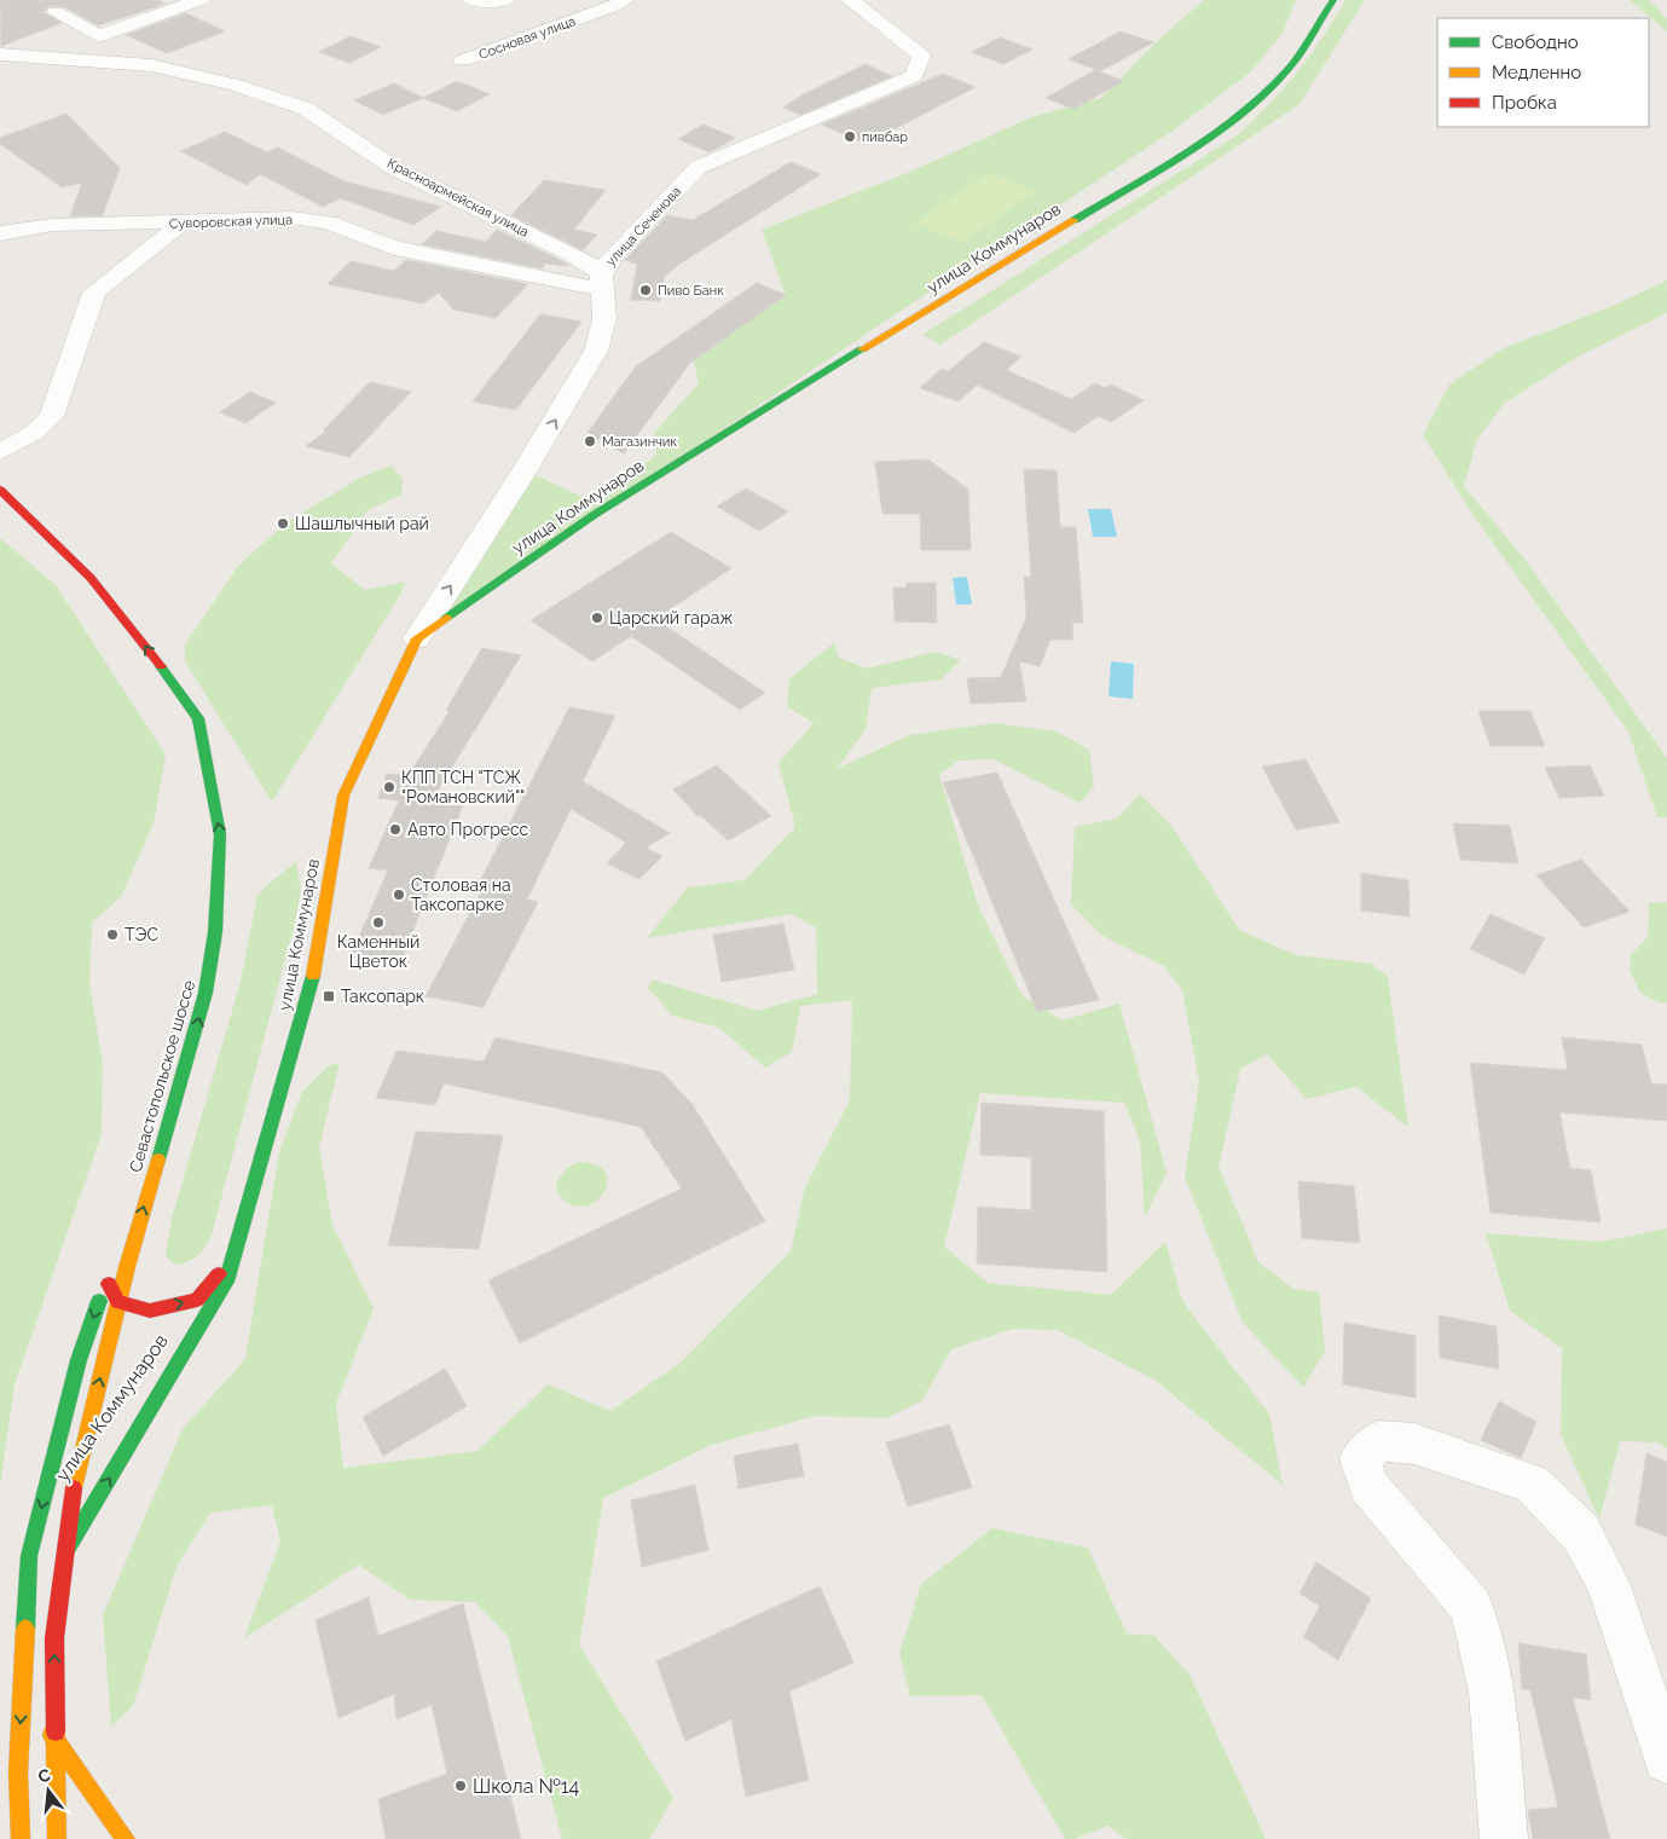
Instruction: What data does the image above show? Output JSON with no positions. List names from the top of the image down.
{
  "streets": {
    "main road": ["улица Коммунаров", "Севастопольское шоссе"],
    "street": [
      "Сосновая улица",
      "Красноармейская улица",
      "Суворовская улица",
      "улица Сеченова"
    ]
  },
  "crossings": [
    ["Красноармейская улица", "Суворовская улица"],
    ["Красноармейская улица", "улица Сеченова"],
    ["Суворовская улица", "улица Сеченова"],
    ["улица Сеченова", "улица Коммунаров"],
    ["улица Коммунаров", "Севастопольское шоссе"]
  ],
  "one_way": ["улица Сеченова"],
  "places": {
    "other": [
      "пивбар",
      "Пиво Банк",
      "Магазинчик",
      "Шашлычный рай",
      "Царский гараж",
      "КПП ТСН \"ТСЖ \"Романовский\"\"",
      "Авто Прогресс",
      "Столовая на Таксопарке",
      "Каменный Цветок",
      "ТЭС",
      "Школа №14"
    ],
    "transit": ["Таксопарк"]
  },
  "legend": ["Свободно", "Медленно", "Пробка"],
  "north": "top"
}
